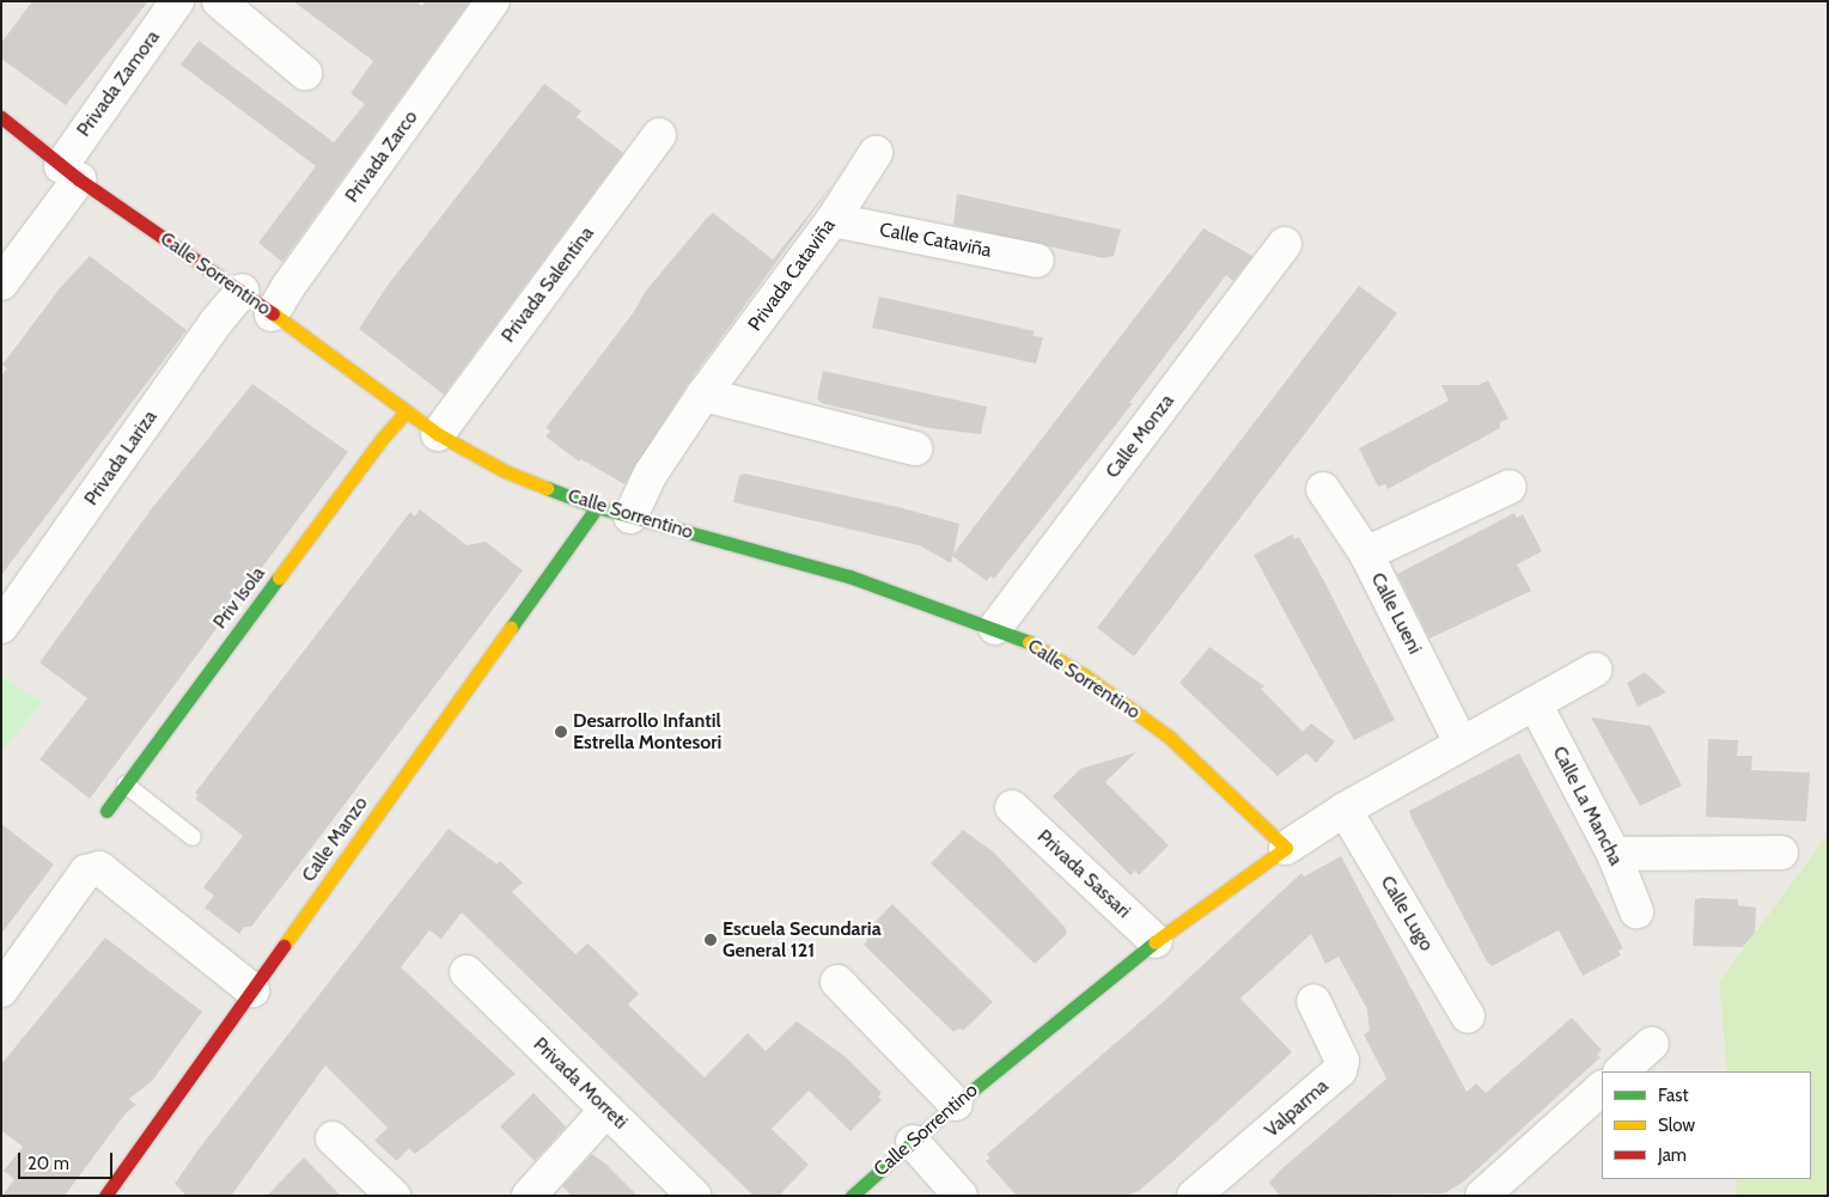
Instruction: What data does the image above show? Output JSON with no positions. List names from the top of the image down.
{
  "streets": {
    "street": [
      "Privada Zamora",
      "Privada Zarco",
      "Calle Cataviña",
      "Calle Sorrentino",
      "Privada Cataviña",
      "Privada Salentina",
      "Calle Monza",
      "Privada Lariza",
      "Priv Isola",
      "Calle Lueni",
      "Calle La Mancha",
      "Calle Manzo",
      "Privada Sassari",
      "Calle Lugo",
      "Privada Morreti",
      "Valparma"
    ]
  },
  "crossings": [
    ["Privada Zamora", "Calle Sorrentino"],
    ["Privada Zarco", "Calle Sorrentino"],
    ["Calle Cataviña", "Privada Cataviña"],
    ["Calle Sorrentino", "Privada Cataviña"],
    ["Calle Sorrentino", "Privada Salentina"],
    ["Calle Sorrentino", "Calle Monza"],
    ["Calle Sorrentino", "Privada Lariza"],
    ["Calle Sorrentino", "Priv Isola"],
    ["Calle Sorrentino", "Calle Lueni"],
    ["Calle Sorrentino", "Calle La Mancha"],
    ["Calle Sorrentino", "Calle Manzo"],
    ["Calle Sorrentino", "Privada Sassari"],
    ["Calle Sorrentino", "Calle Lugo"]
  ],
  "places": ["Desarrollo Infantil Estrella Montesori", "Escuela Secundaria General 121"],
  "legend": ["Fast", "Slow", "Jam"],
  "scale_bar": "20 m"
}
